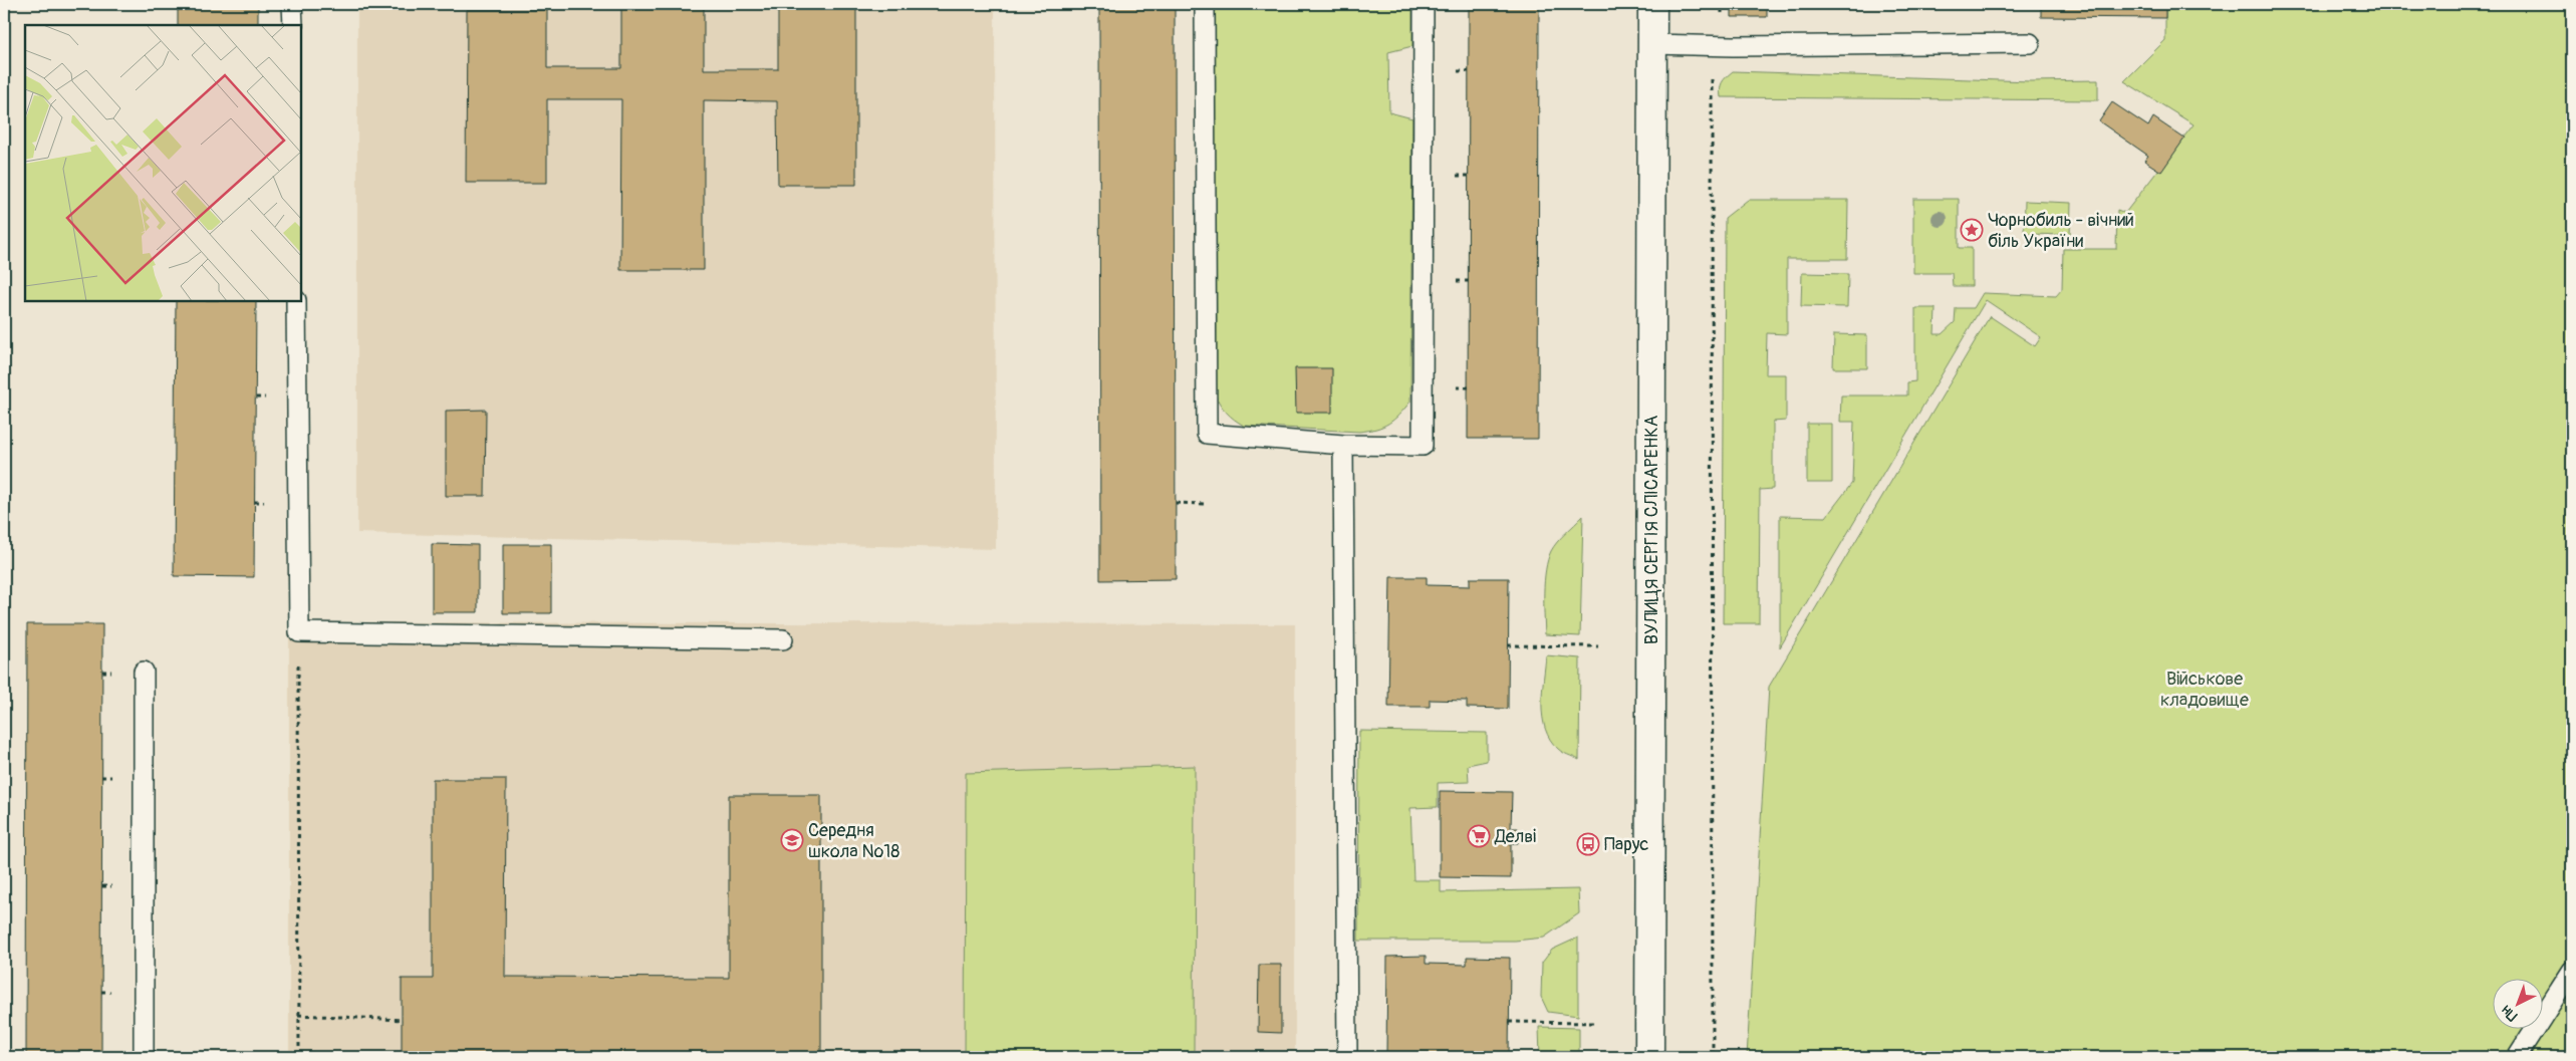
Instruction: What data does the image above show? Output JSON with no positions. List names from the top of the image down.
{
  "streets": {
    "street": ["ВУЛИЦЯ СЕРГІЯ СЛІСАРЕНКА"]
  },
  "parks": ["Військове кладовище"],
  "places": {
    "place": ["Чорнобиль - вічний біль України"],
    "supermarket": ["Делві"],
    "school or university": ["Середня школа №18"],
    "bus stop": ["Парус"]
  },
  "north": "bottom left"
}
